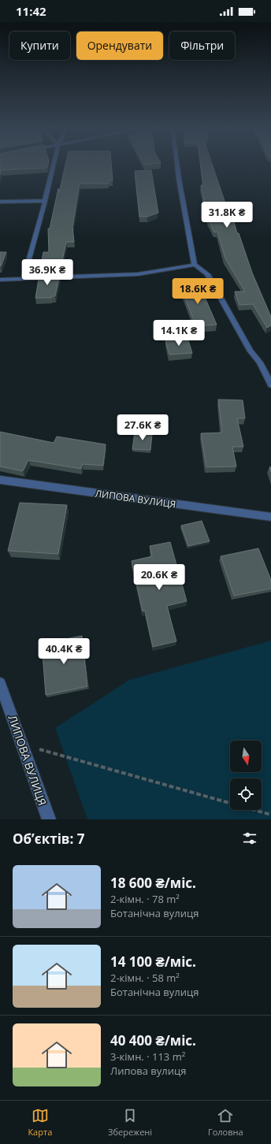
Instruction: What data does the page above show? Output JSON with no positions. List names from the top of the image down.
{
  "streets": {
    "street": ["ЛИПОВА ВУЛИЦЯ"]
  },
  "north": "bottom",
  "page": {
    "status": "11:42",
    "chip": ["Купити", "Орендувати", "Фільтри"],
    "price": [
      "31.8K ₴",
      "36.9K ₴",
      "18.6K ₴",
      "14.1K ₴",
      "27.6K ₴",
      "20.6K ₴",
      "40.4K ₴"
    ],
    "heading": "Об’єктів: 7",
    "list": [
      {
        "name": "18 600 ₴/міс.",
        "note": "2-кімн. · 78 m² · Ботанічна вулиця"
      },
      {
        "name": "14 100 ₴/міс.",
        "note": "2-кімн. · 58 m² · Ботанічна вулиця"
      },
      {
        "name": "40 400 ₴/міс.",
        "note": "3-кімн. · 113 m² · Липова вулиця"
      }
    ],
    "tabs": ["Карта", "Збережені", "Головна"]
  }
}
